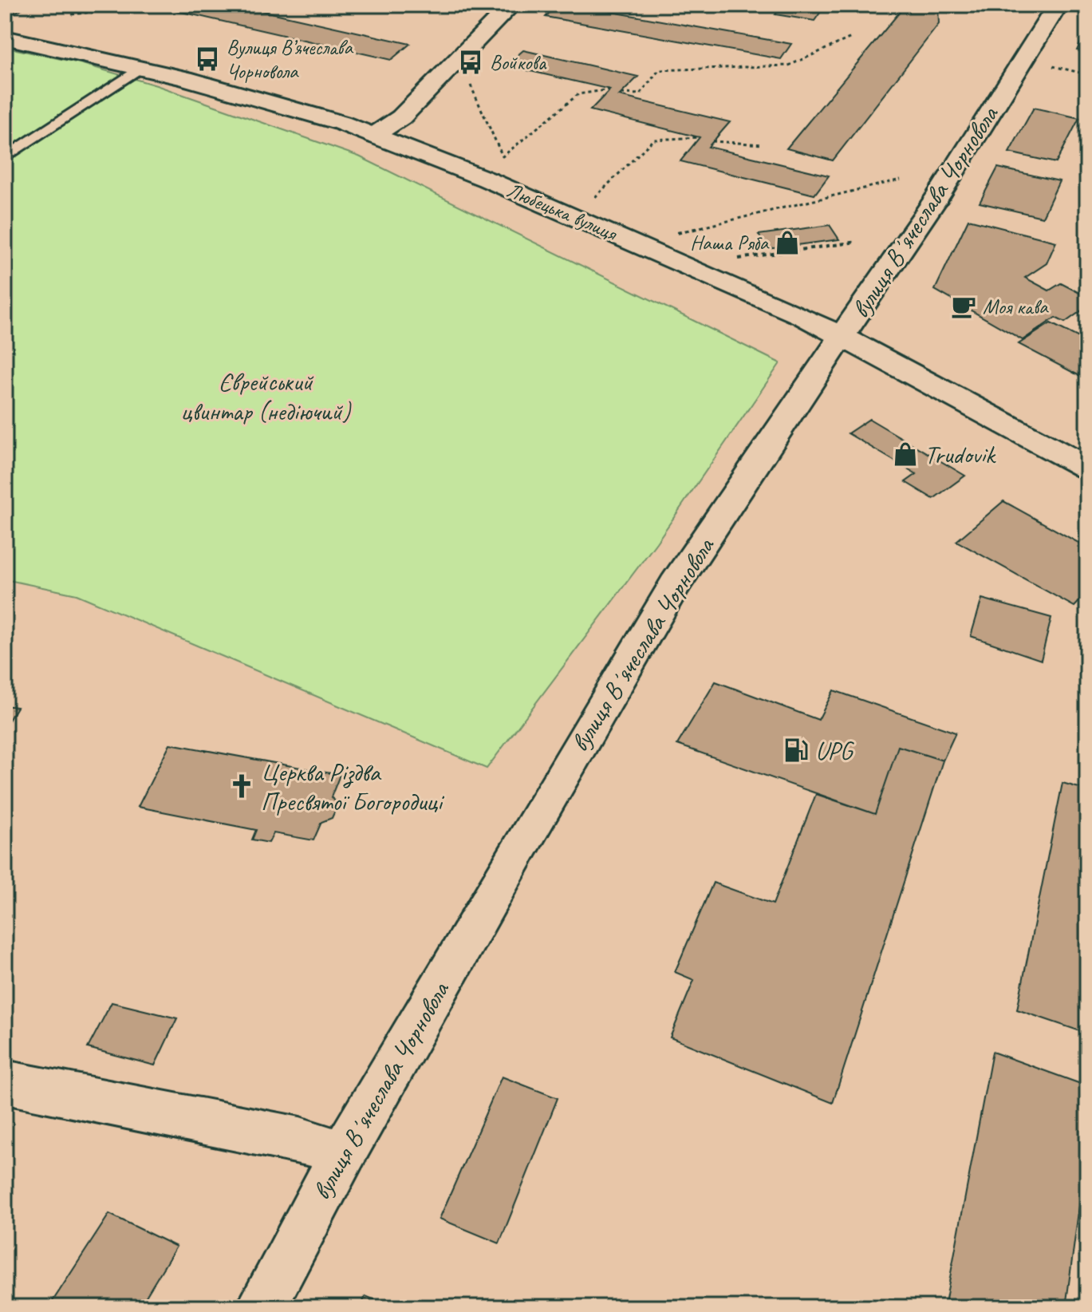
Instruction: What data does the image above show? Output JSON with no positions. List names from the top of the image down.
{
  "streets": {
    "main road": ["Любецька вулиця", "вулиця Вʼячеслава Чорновола"]
  },
  "crossings": [
    ["Любецька вулиця", "вулиця Вʼячеслава Чорновола"]
  ],
  "parks": ["Єврейський цвинтар (недіючий)"],
  "places": {
    "bus stop": ["Вулиця В’ячеслава Чорновола", "Войкова"],
    "shop": ["Наша Ряба", "Trudovik"],
    "cafe": ["Моя кава"],
    "fuel station": ["UPG"],
    "church": ["Церква Різдва Пресвятої Богородиці"]
  }
}
